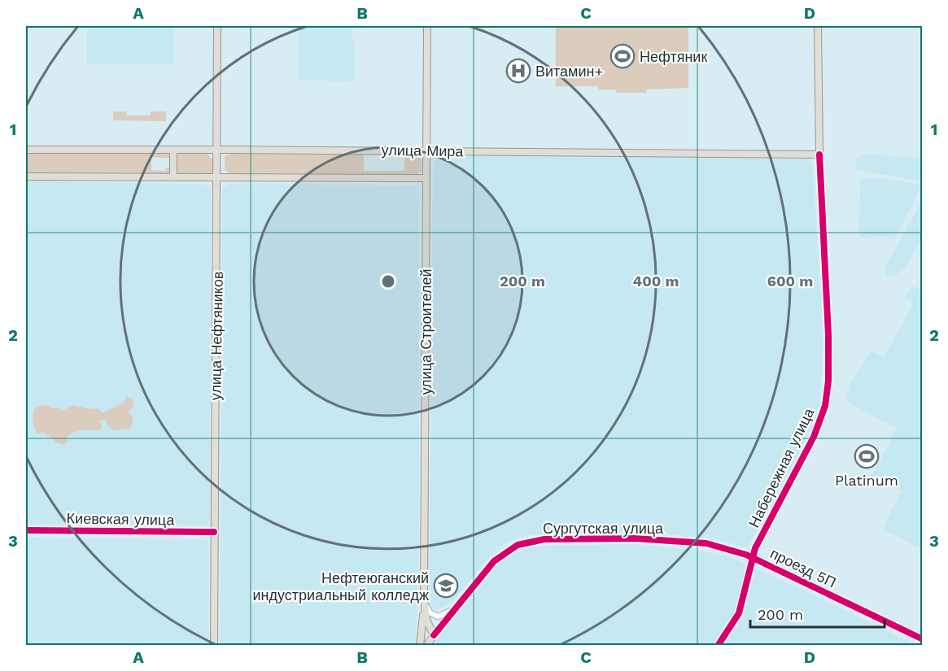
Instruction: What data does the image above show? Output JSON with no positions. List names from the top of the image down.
{
  "streets": {
    "main road": [
      "улица Мира",
      "улица Строителей",
      "улица Нефтяников",
      "Набережная улица",
      "Сургутская улица"
    ],
    "street": ["Киевская улица", "проезд 5П"]
  },
  "crossings": [
    ["улица Мира", "улица Строителей"],
    ["улица Мира", "улица Нефтяников"],
    ["улица Мира", "Набережная улица"],
    ["улица Строителей", "Сургутская улица"],
    ["улица Нефтяников", "Киевская улица"],
    ["Набережная улица", "Сургутская улица"],
    ["Набережная улица", "проезд 5П"],
    ["Сургутская улица", "проезд 5П"]
  ],
  "places": {
    "sports": ["Нефтяник", "Platinum"],
    "hospital": ["Витамин+"],
    "school or university": ["Нефтеюганский индустриальный колледж"]
  },
  "scale_bar": "200 m",
  "grid": {
    "columns": [
      "A",
      "B",
      "C",
      "D"
    ],
    "rows": ["1", "2", "3"]
  },
  "rings": ["200 m", "400 m", "600 m"]
}
